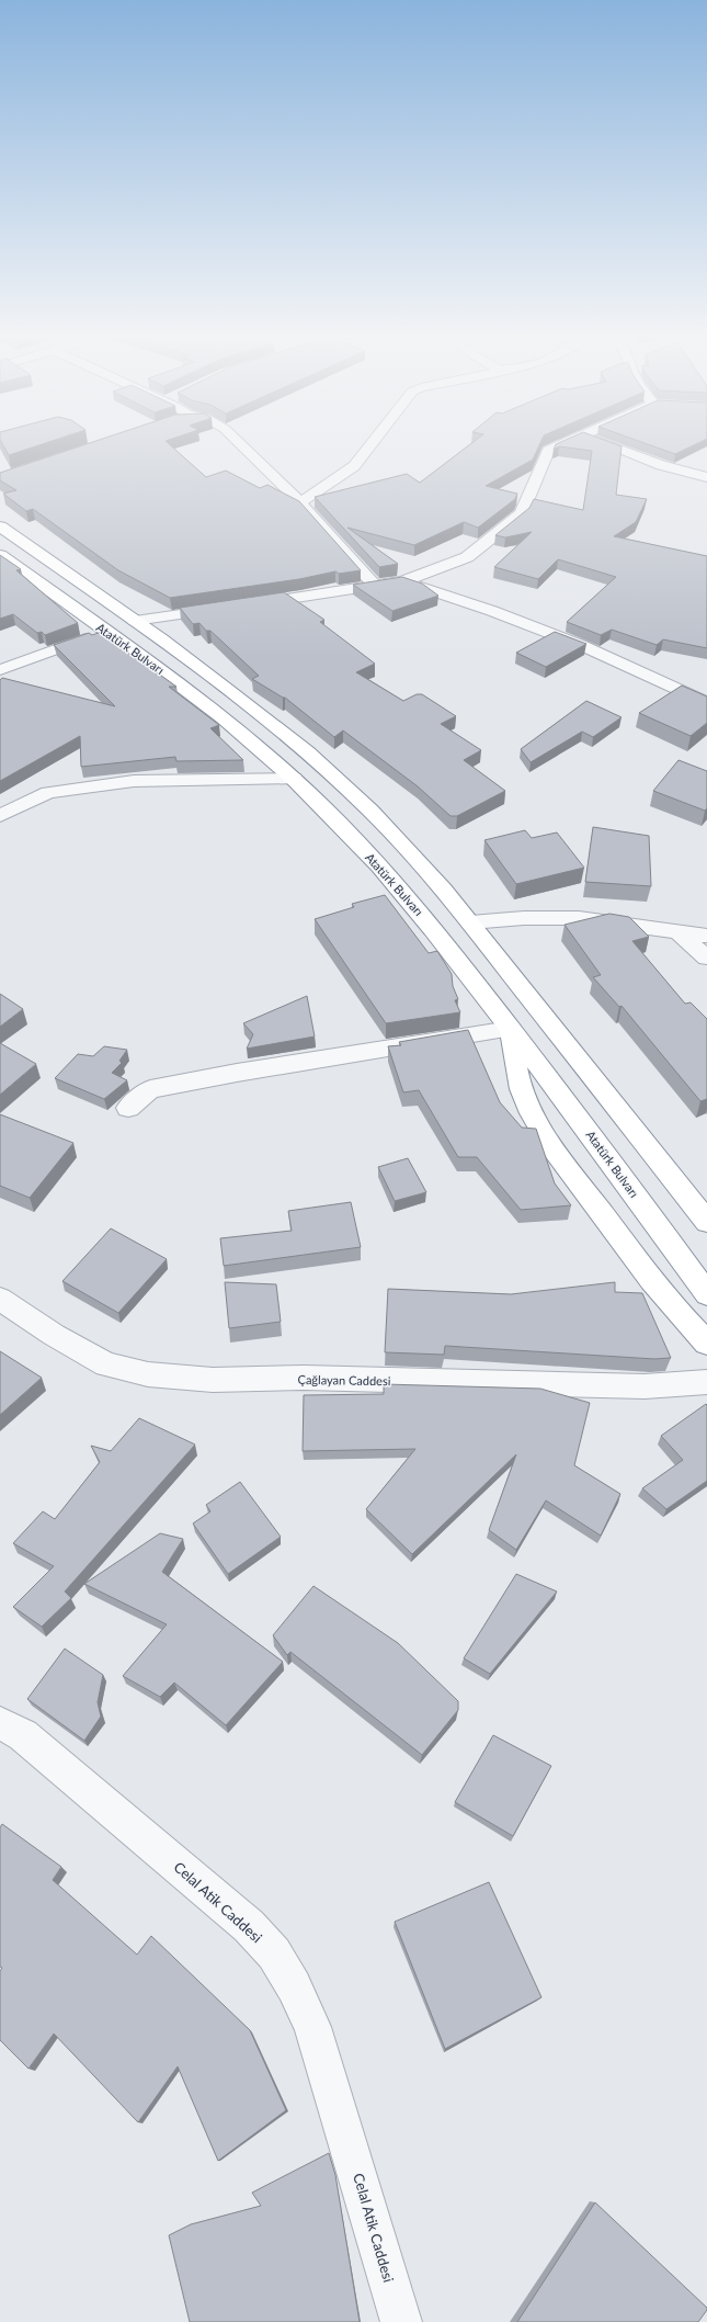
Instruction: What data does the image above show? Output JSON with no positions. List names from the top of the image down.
{
  "streets": {
    "highway": ["Atatürk Bulvarı"],
    "street": ["Çağlayan Caddesi", "Celal Atik Caddesi"]
  }
}
